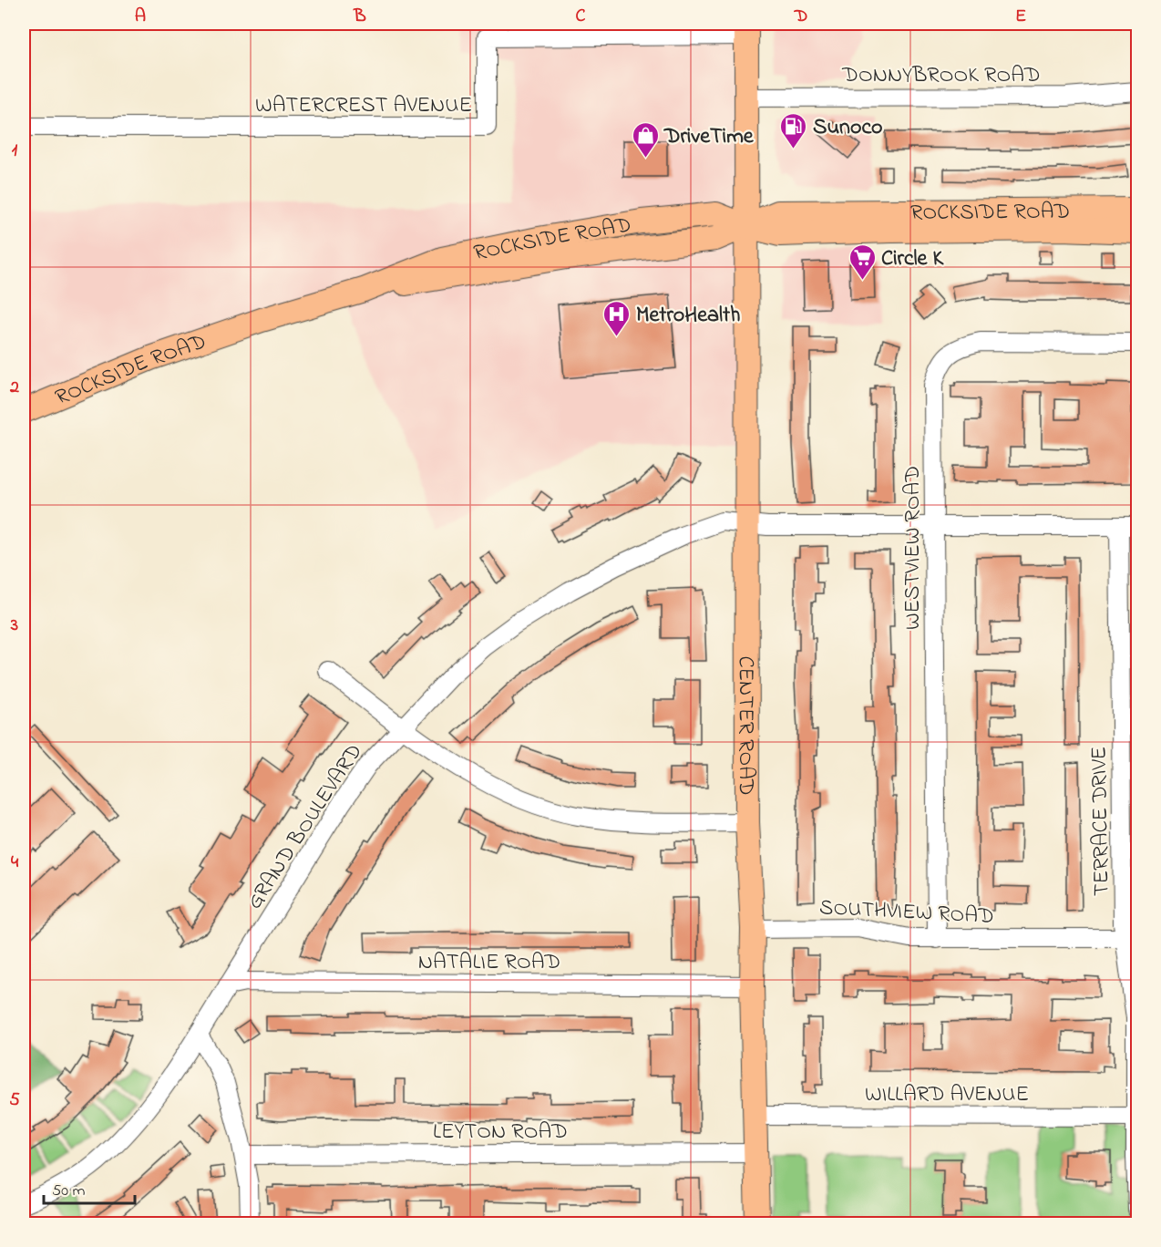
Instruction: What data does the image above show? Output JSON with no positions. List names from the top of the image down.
{
  "streets": {
    "main road": ["ROCKSIDE ROAD", "CENTER ROAD"],
    "street": [
      "DONNYBROOK ROAD",
      "WATERCREST AVENUE",
      "WESTVIEW ROAD",
      "TERRACE DRIVE",
      "GRAND BOULEVARD",
      "SOUTHVIEW ROAD",
      "NATALIE ROAD",
      "WILLARD AVENUE",
      "LEYTON ROAD"
    ]
  },
  "crossings": [
    ["DONNYBROOK ROAD", "CENTER ROAD"],
    ["WATERCREST AVENUE", "CENTER ROAD"],
    ["ROCKSIDE ROAD", "CENTER ROAD"],
    ["WESTVIEW ROAD", "GRAND BOULEVARD"],
    ["WESTVIEW ROAD", "SOUTHVIEW ROAD"],
    ["CENTER ROAD", "GRAND BOULEVARD"],
    ["CENTER ROAD", "SOUTHVIEW ROAD"],
    ["CENTER ROAD", "NATALIE ROAD"],
    ["CENTER ROAD", "WILLARD AVENUE"],
    ["CENTER ROAD", "LEYTON ROAD"],
    ["TERRACE DRIVE", "GRAND BOULEVARD"],
    ["TERRACE DRIVE", "SOUTHVIEW ROAD"],
    ["TERRACE DRIVE", "WILLARD AVENUE"],
    ["GRAND BOULEVARD", "NATALIE ROAD"]
  ],
  "places": {
    "fuel station": ["Sunoco"],
    "shop": ["DriveTime"],
    "supermarket": ["Circle K"],
    "hospital": ["MetroHealth"]
  },
  "scale_bar": "50 m",
  "grid": {
    "columns": [
      "A",
      "B",
      "C",
      "D",
      "E"
    ],
    "rows": [
      "1",
      "2",
      "3",
      "4",
      "5"
    ]
  }
}
